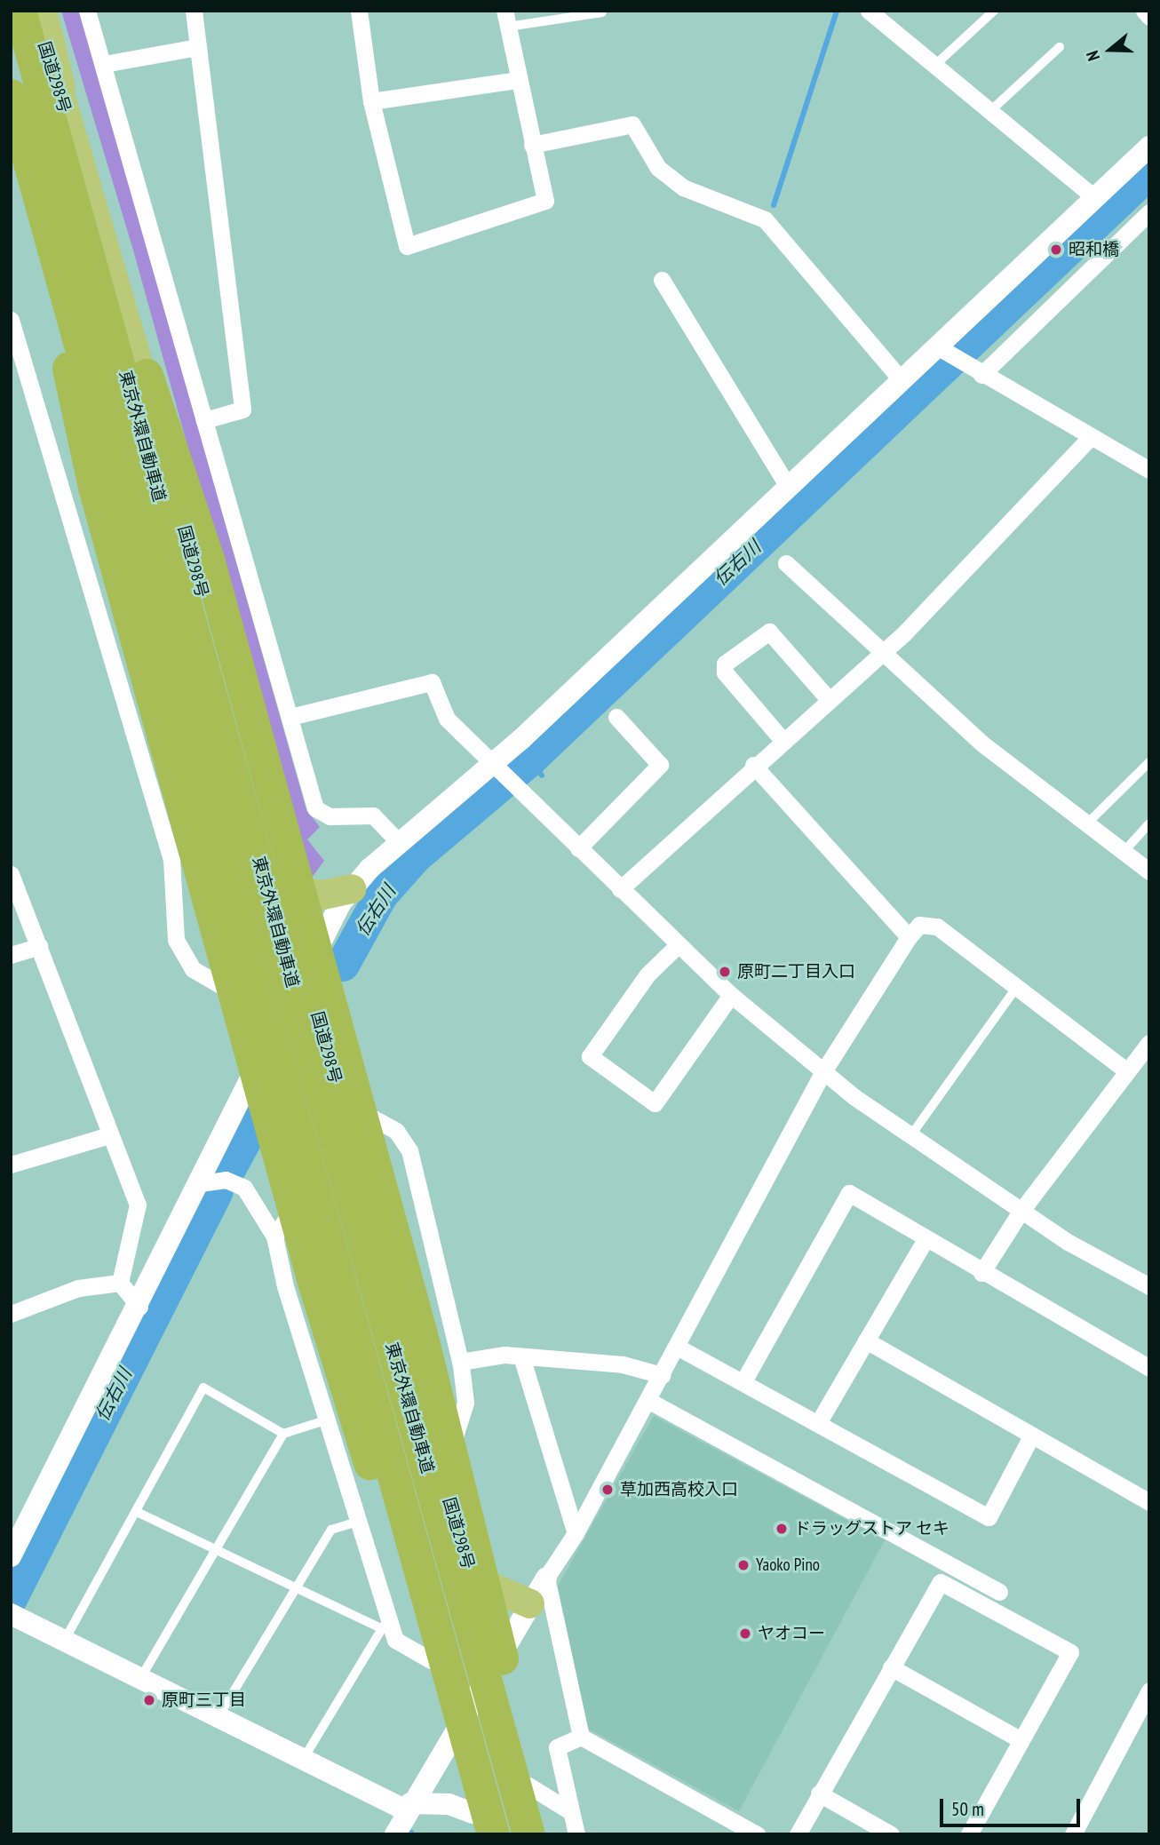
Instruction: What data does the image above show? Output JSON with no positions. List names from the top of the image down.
{
  "streets": {
    "highway": ["国道298号", "東京外環自動車道"]
  },
  "water": ["伝右川"],
  "places": [
    "昭和橋",
    "原町二丁目入口",
    "草加西高校入口",
    "ドラッグストア セキ",
    "Yaoko Pino",
    "ヤオコー",
    "原町三丁目"
  ],
  "scale_bar": "50 m",
  "north": "left"
}
